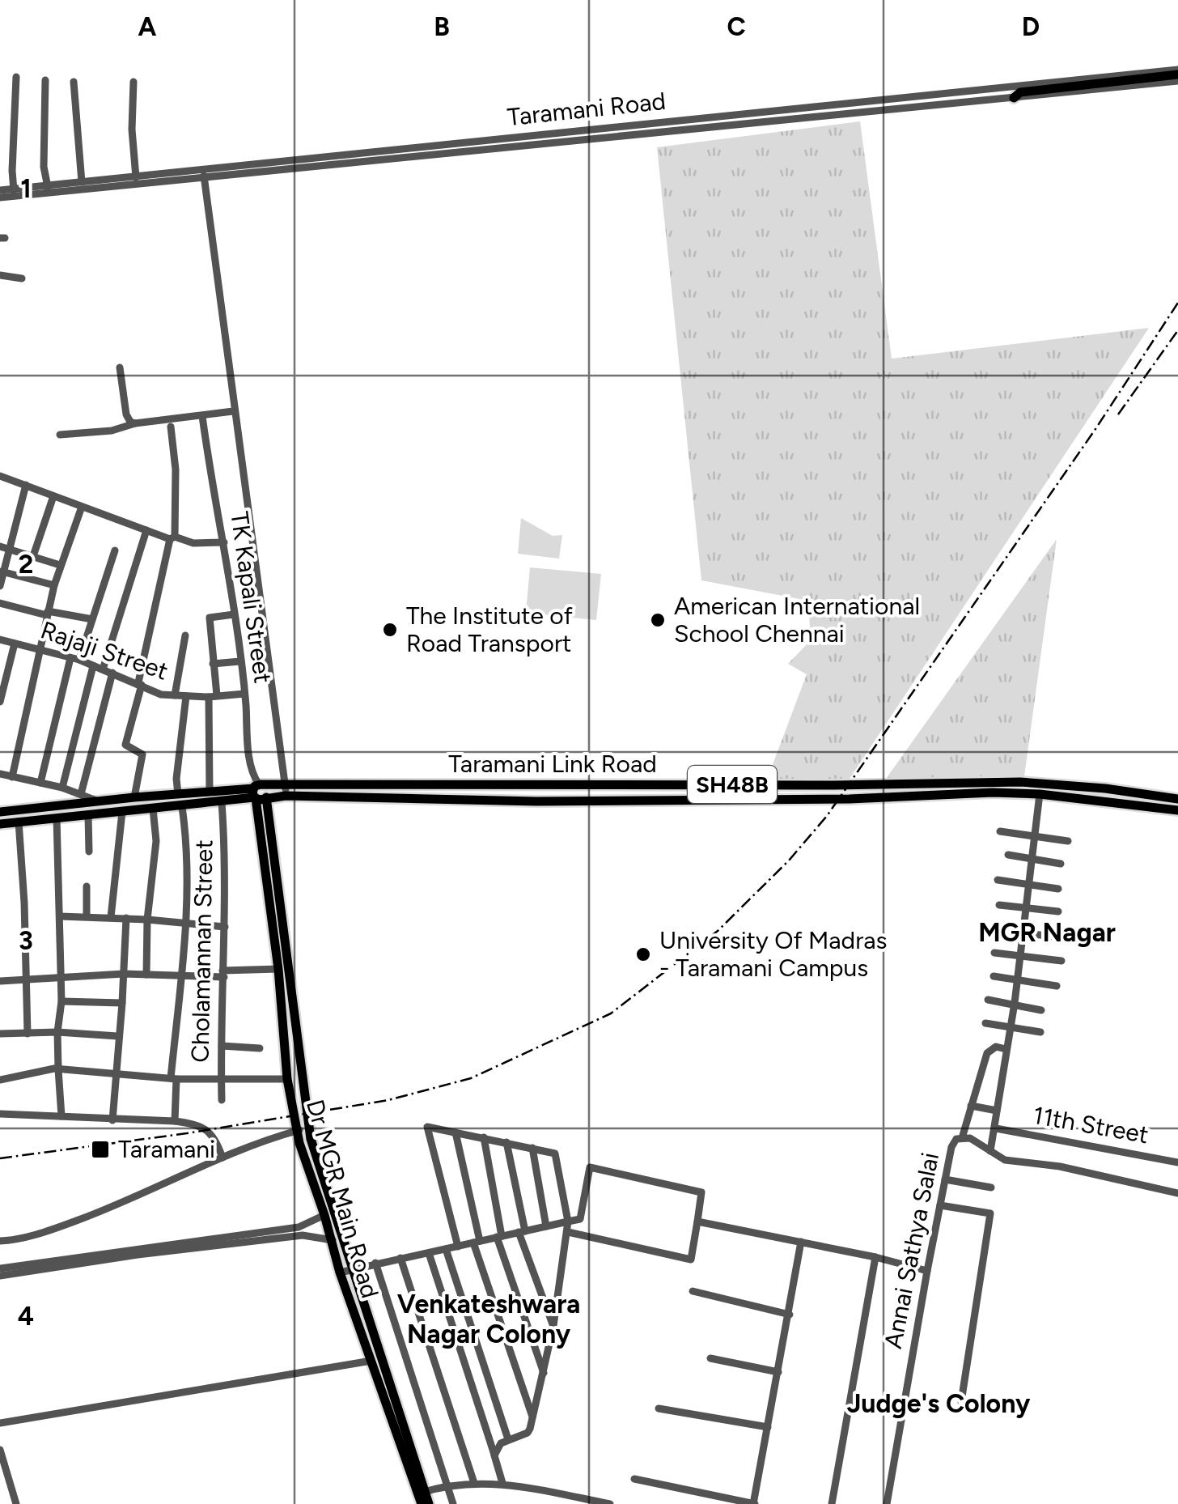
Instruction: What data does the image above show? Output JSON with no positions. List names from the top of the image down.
{
  "streets": {
    "main road": ["Taramani Link Road", "SH48B", "Dr MGR Main Road"],
    "street": [
      "Taramani Road",
      "TK Kapali Street",
      "Rajaji Street",
      "Cholamannan Street",
      "11th Street",
      "Annai Sathya Salai"
    ]
  },
  "crossings": [
    ["TK Kapali Street", "Rajaji Street"],
    ["TK Kapali Street", "Taramani Link Road"],
    ["TK Kapali Street", "Dr MGR Main Road"],
    ["Taramani Link Road", "Dr MGR Main Road"]
  ],
  "districts": ["MGR Nagar", "Venkateshwara Nagar Colony", "Judge's Colony"],
  "places": {
    "other": ["American International School Chennai", "The Institute of Road Transport", "University Of Madras - Taramani Campus"],
    "transit": ["Taramani"]
  },
  "grid": {
    "columns": [
      "A",
      "B",
      "C",
      "D"
    ],
    "rows": [
      "1",
      "2",
      "3",
      "4"
    ]
  }
}
